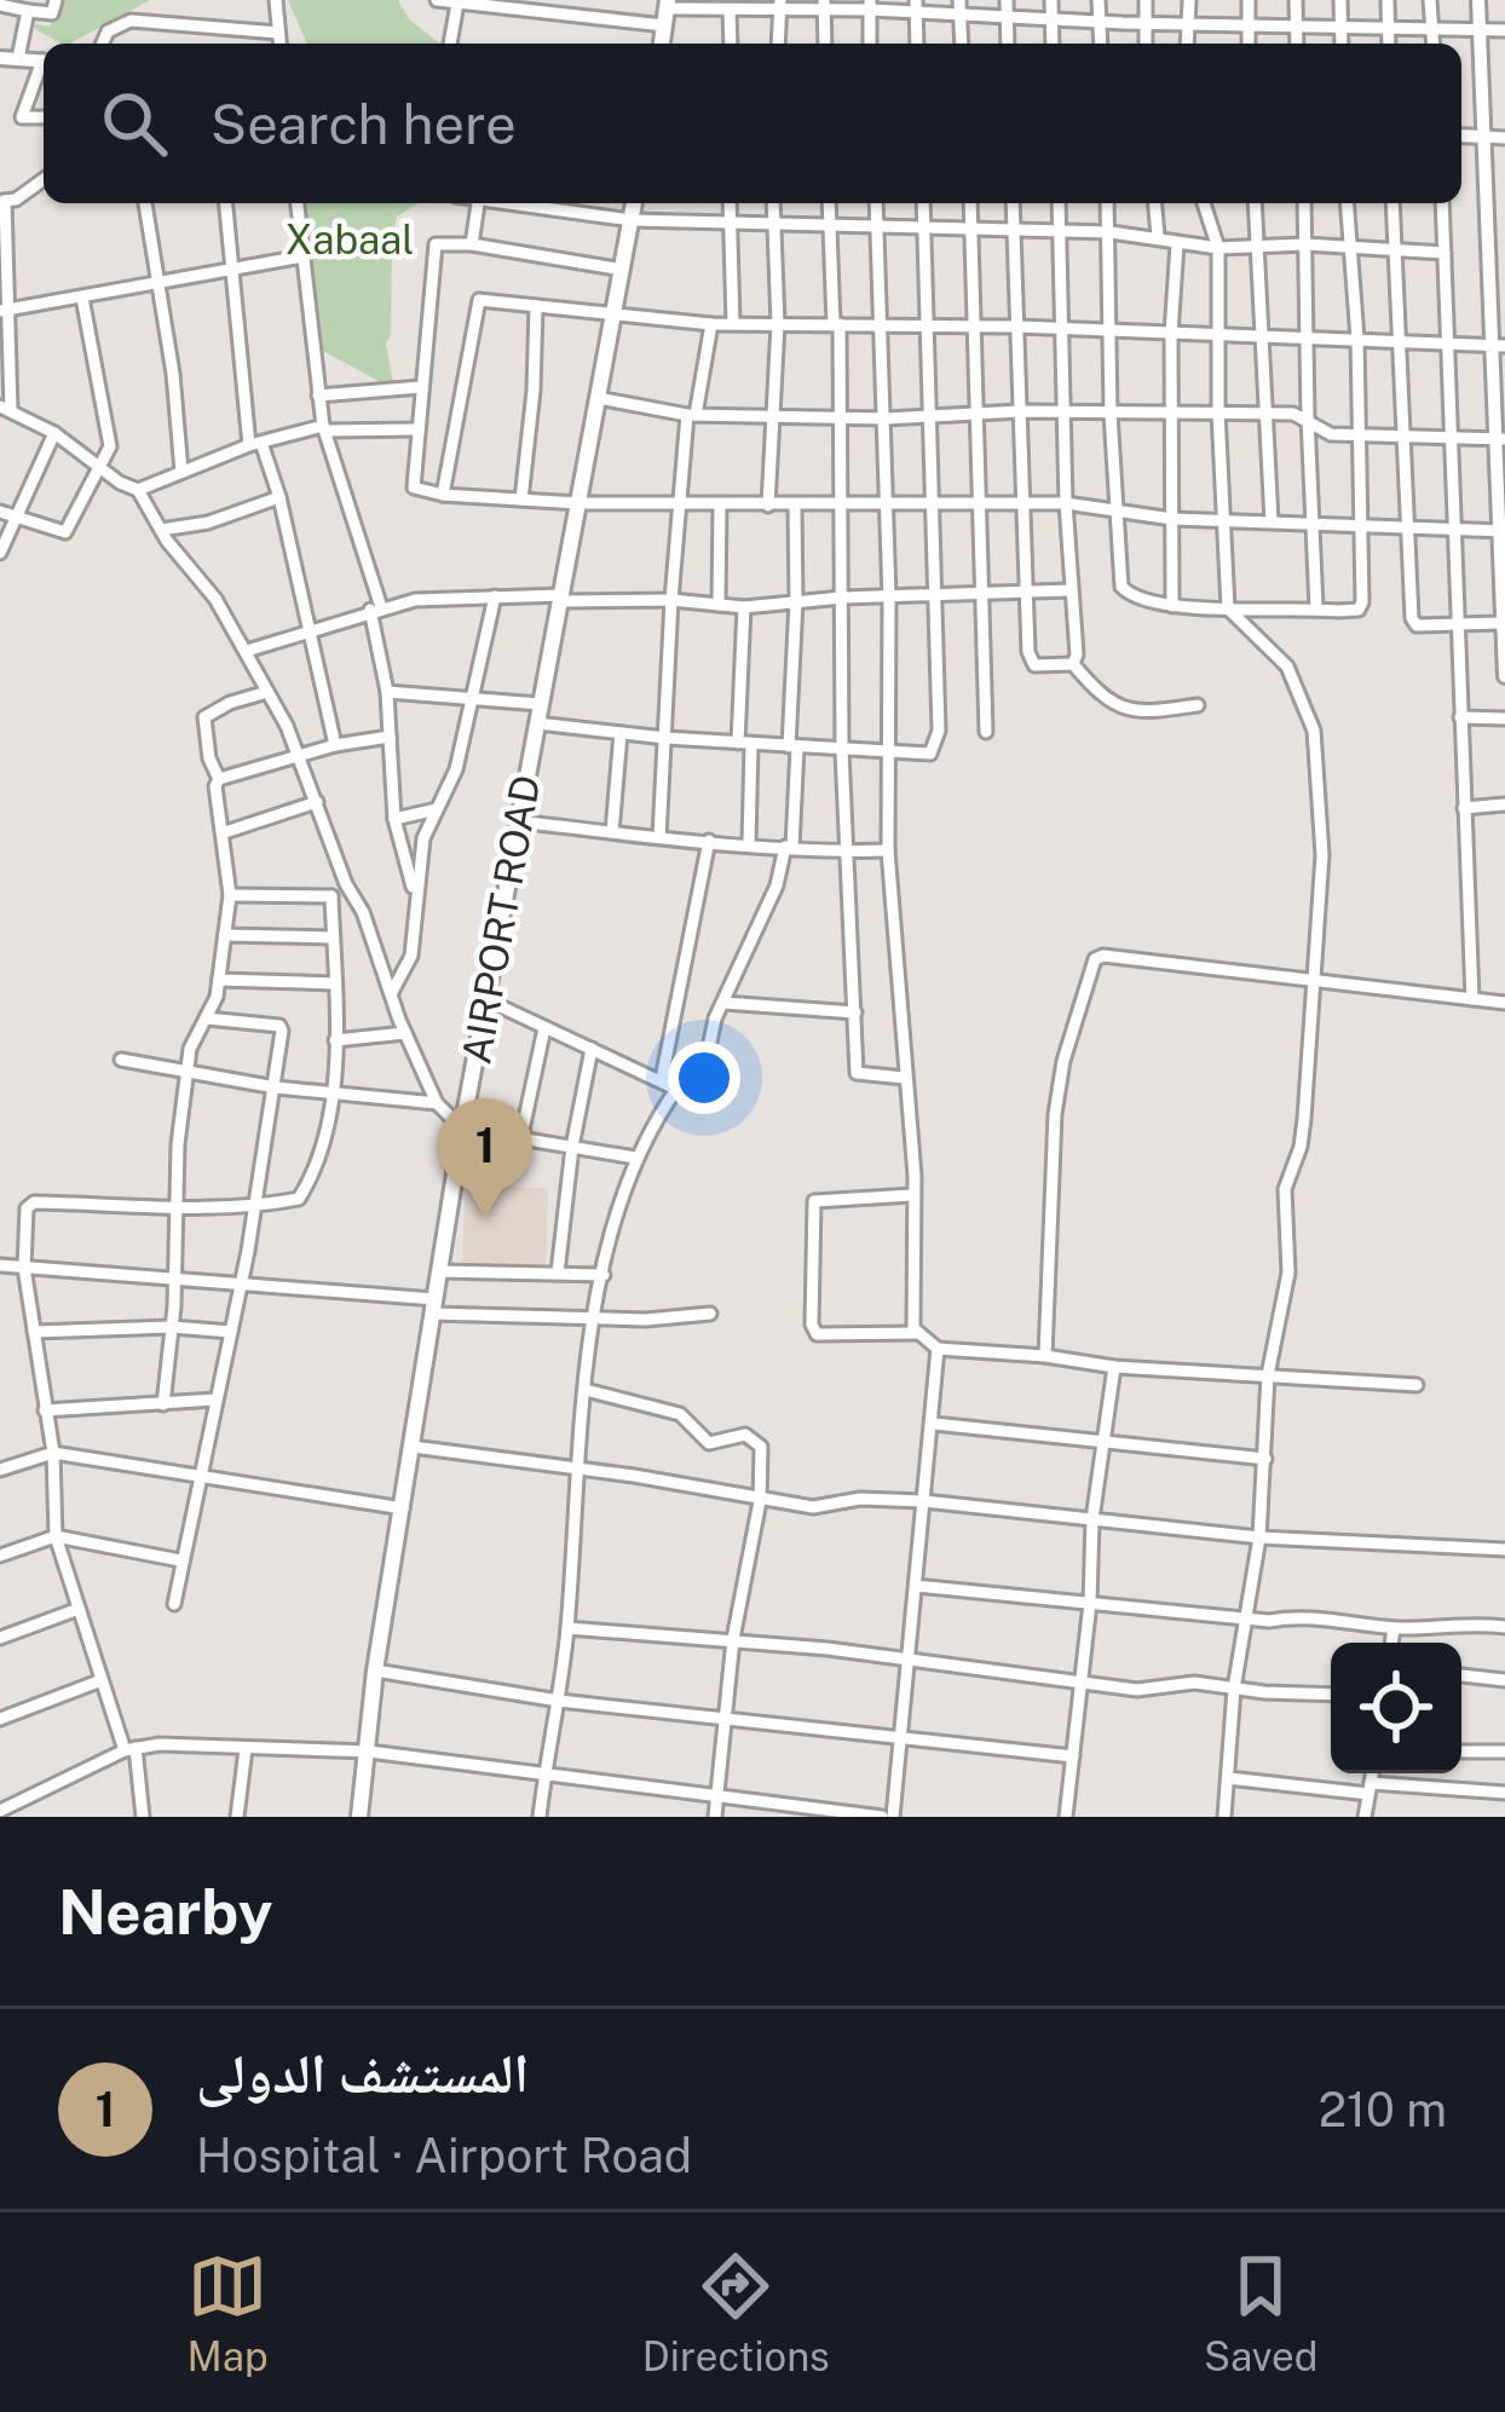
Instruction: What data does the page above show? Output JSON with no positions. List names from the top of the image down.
{
  "streets": {
    "main road": ["AIRPORT ROAD"]
  },
  "parks": ["Xabaal"],
  "page": {
    "search": "Search here",
    "pins": "1",
    "heading": "Nearby",
    "list": [
      {
        "mark": "1",
        "name": "المستشف الدولى",
        "note": "Hospital · Airport Road",
        "value": "210 m"
      }
    ],
    "nav": ["Map", "Directions", "Saved"]
  }
}
